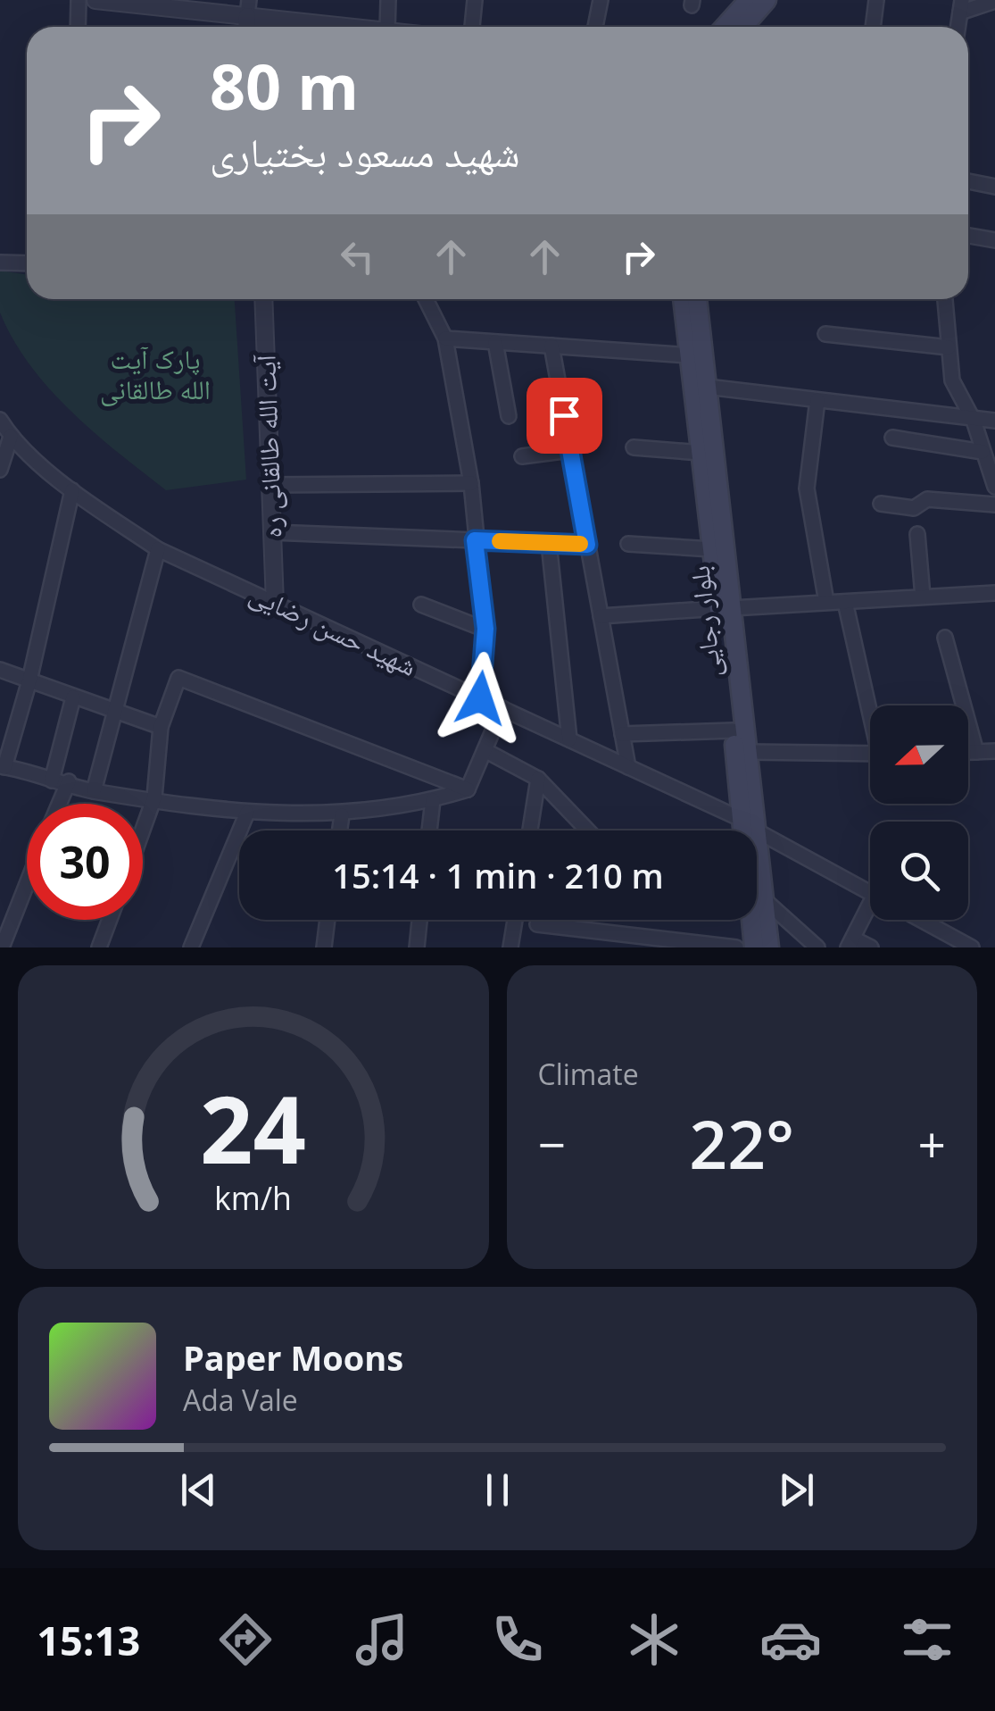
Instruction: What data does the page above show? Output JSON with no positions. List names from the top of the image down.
{
  "streets": {
    "main road": ["بلوار رجایی"],
    "street": ["آیت الله طالقانی ره", "شهید حسن رضایی"]
  },
  "crossings": [
    ["آیت الله طالقانی ره", "شهید حسن رضایی"],
    ["بلوار رجایی", "شهید حسن رضایی"]
  ],
  "parks": ["پارک آیت الله طالقانی"],
  "north": "left",
  "page": {
    "turn": ["80 m", "شهید مسعود بختیاری"],
    "limit": "30",
    "trip": "15:14 · 1 min · 210 m",
    "tile": "Climate",
    "heat": ["−", "22°", "+"],
    "song": ["Paper Moons", "Ada Vale"],
    "tabs": "15:13",
    "gauge": ["24", "km/h"]
  }
}
